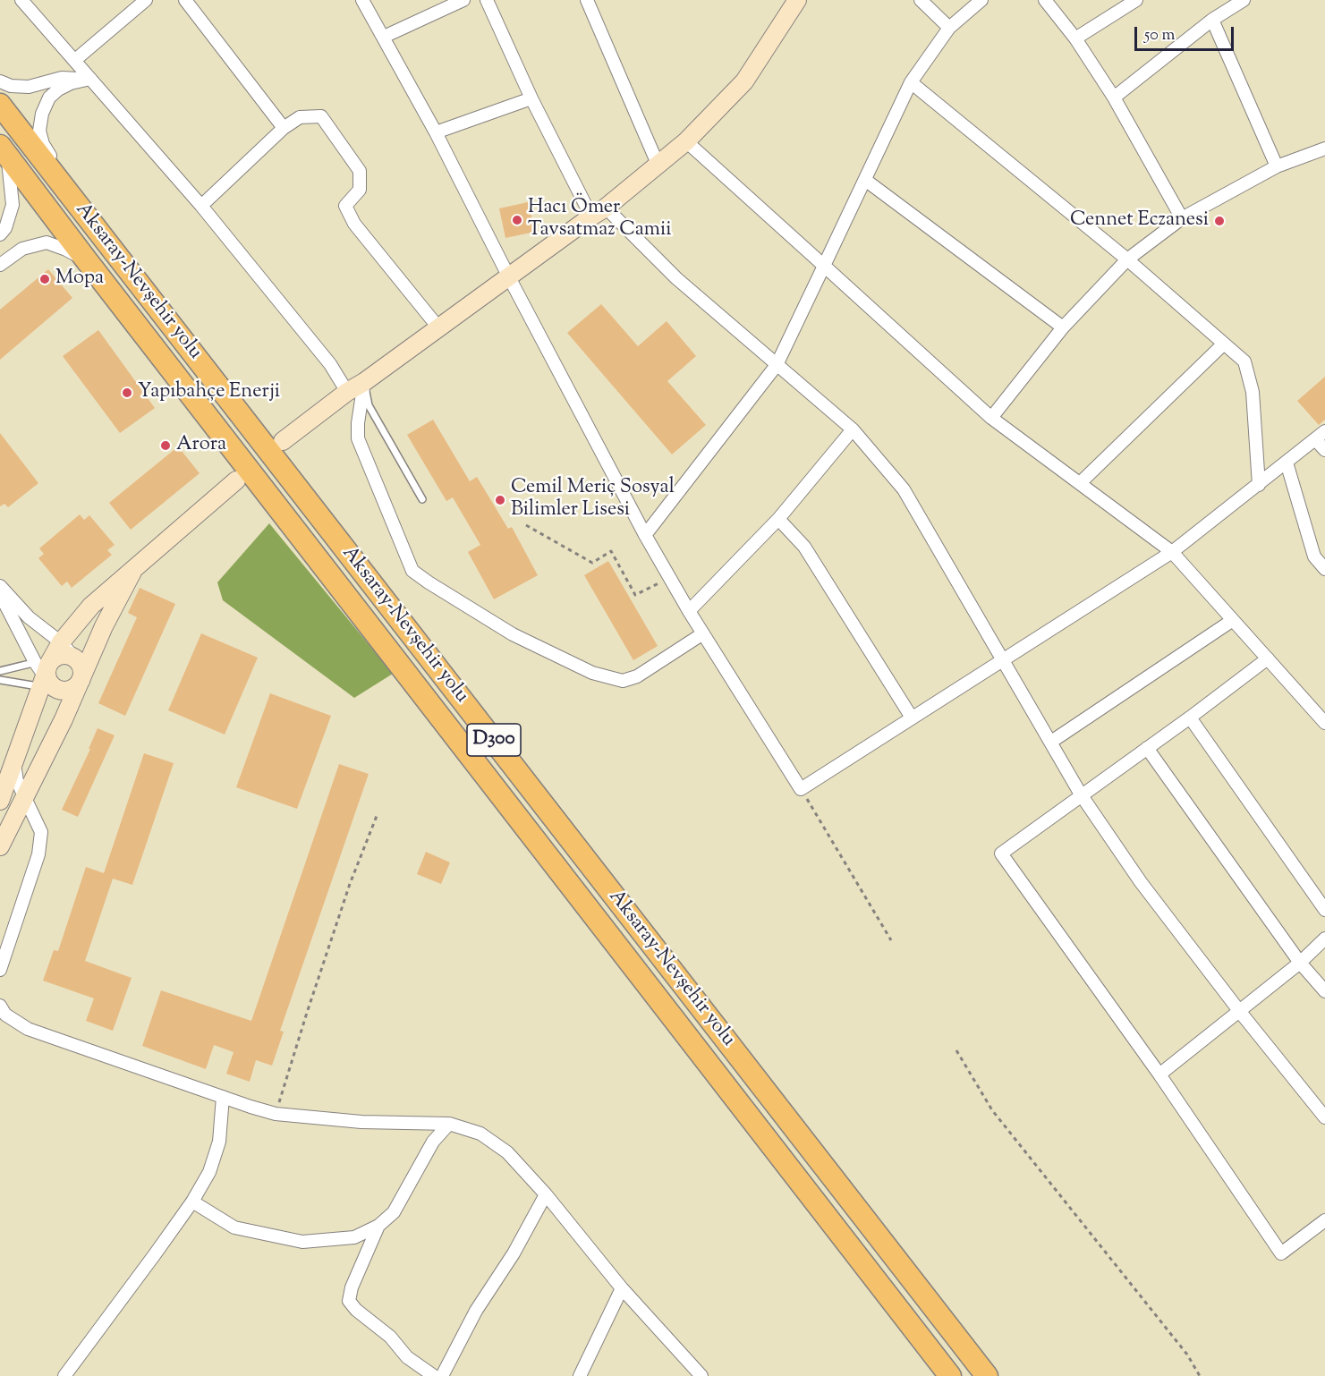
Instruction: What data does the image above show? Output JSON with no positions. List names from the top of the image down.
{
  "streets": {
    "highway": ["Aksaray-Nevşehir yolu", "D300"]
  },
  "places": [
    "Hacı Ömer Tavsatmaz Camii",
    "Cennet Eczanesi",
    "Mopa",
    "Yapıbahçe Enerji",
    "Arora",
    "Cemil Meriç Sosyal Bilimler Lisesi"
  ],
  "scale_bar": "50 m"
}
